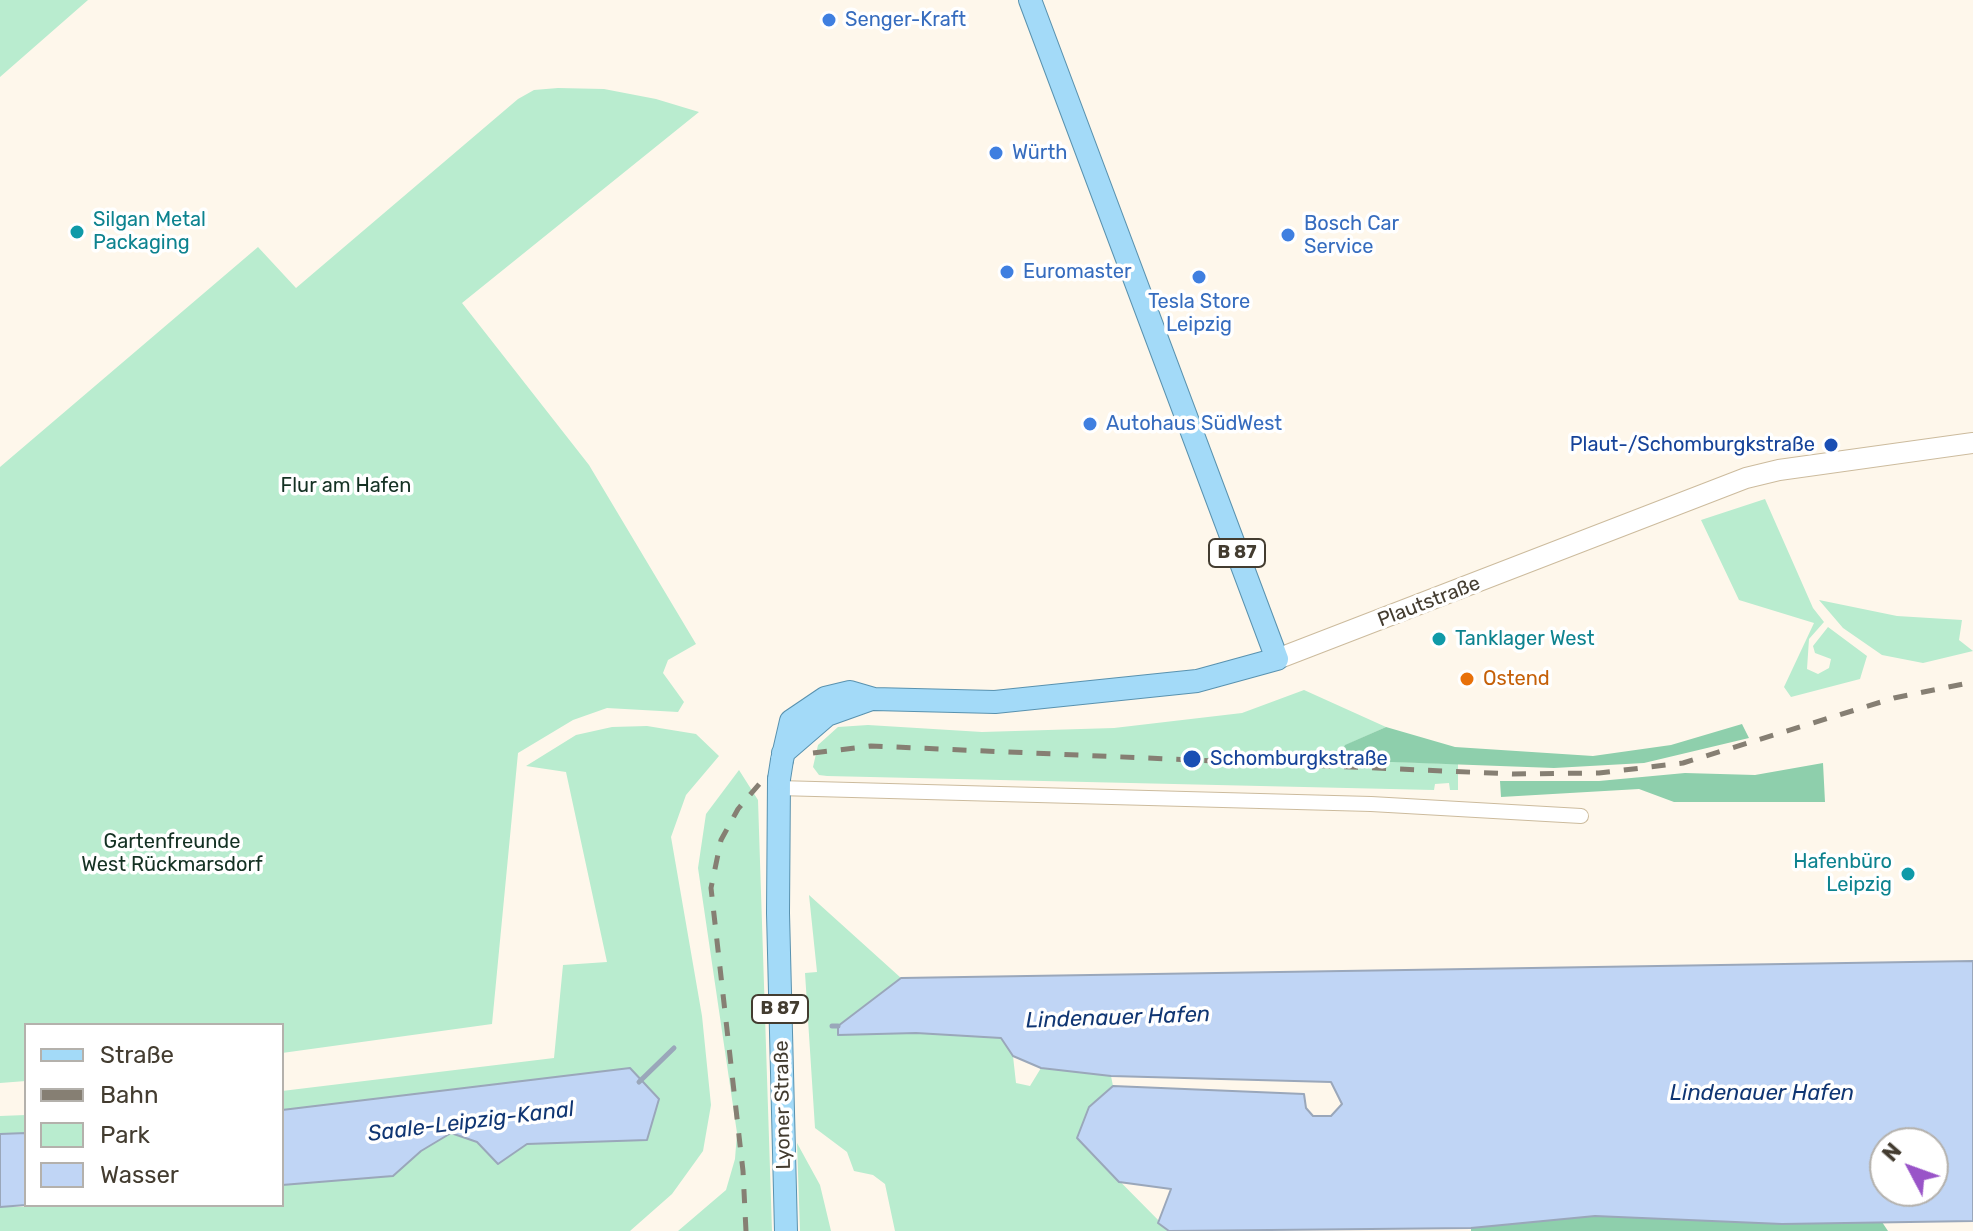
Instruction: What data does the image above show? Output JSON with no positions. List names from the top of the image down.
{
  "streets": {
    "main road": ["B 87", "Plautstraße", "Lyoner Straße"]
  },
  "crossings": [
    ["B 87", "Plautstraße"],
    ["Plautstraße", "Lyoner Straße"]
  ],
  "water": ["Lindenauer Hafen", "Saale-Leipzig-Kanal"],
  "parks": ["Flur am Hafen", "Gartenfreunde West Rückmarsdorf"],
  "places": [
    "Senger-Kraft",
    "Würth",
    "Silgan Metal Packaging",
    "Bosch Car Service",
    "Euromaster",
    "Tesla Store Leipzig",
    "Autohaus SüdWest",
    "Plaut-/Schomburgkstraße",
    "Tanklager West",
    "Ostend",
    "Schomburgkstraße",
    "Hafenbüro Leipzig"
  ],
  "legend": [
    "Straße",
    "Bahn",
    "Park",
    "Wasser"
  ],
  "north": "top left"
}
